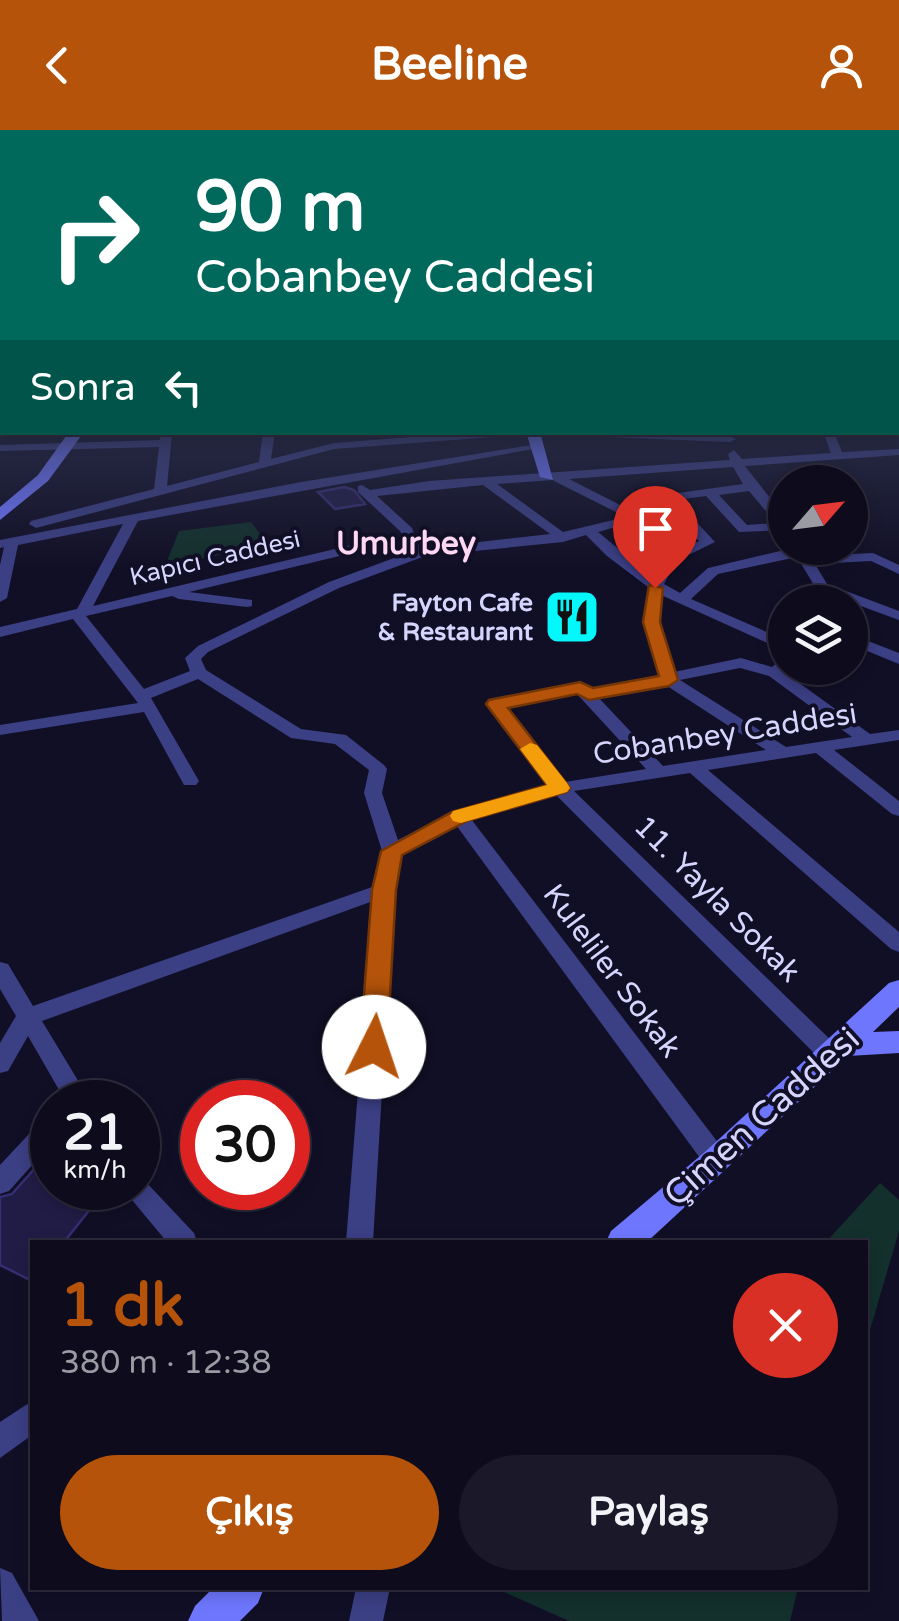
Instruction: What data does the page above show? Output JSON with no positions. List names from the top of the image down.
{
  "streets": {
    "main road": ["Çimen Caddesi"],
    "street": [
      "Kapıcı Caddesi",
      "Cobanbey Caddesi",
      "11. Yayla Sokak",
      "Kuleliler Sokak"
    ]
  },
  "crossings": [
    ["Cobanbey Caddesi", "11. Yayla Sokak"],
    ["Cobanbey Caddesi", "Kuleliler Sokak"],
    ["11. Yayla Sokak", "Çimen Caddesi"],
    ["Kuleliler Sokak", "Çimen Caddesi"]
  ],
  "districts": ["Umurbey"],
  "places": {
    "restaurant": ["Fayton Cafe & Restaurant"]
  },
  "north": "top right",
  "page": {
    "header": "Beeline",
    "turn": ["90 m", "Cobanbey Caddesi"],
    "then": "Sonra",
    "speed": "21 km/h",
    "limit": "30",
    "heading": ["1 dk", "380 m · 12:38"],
    "buttons": ["Çıkış", "Paylaş"]
  }
}
